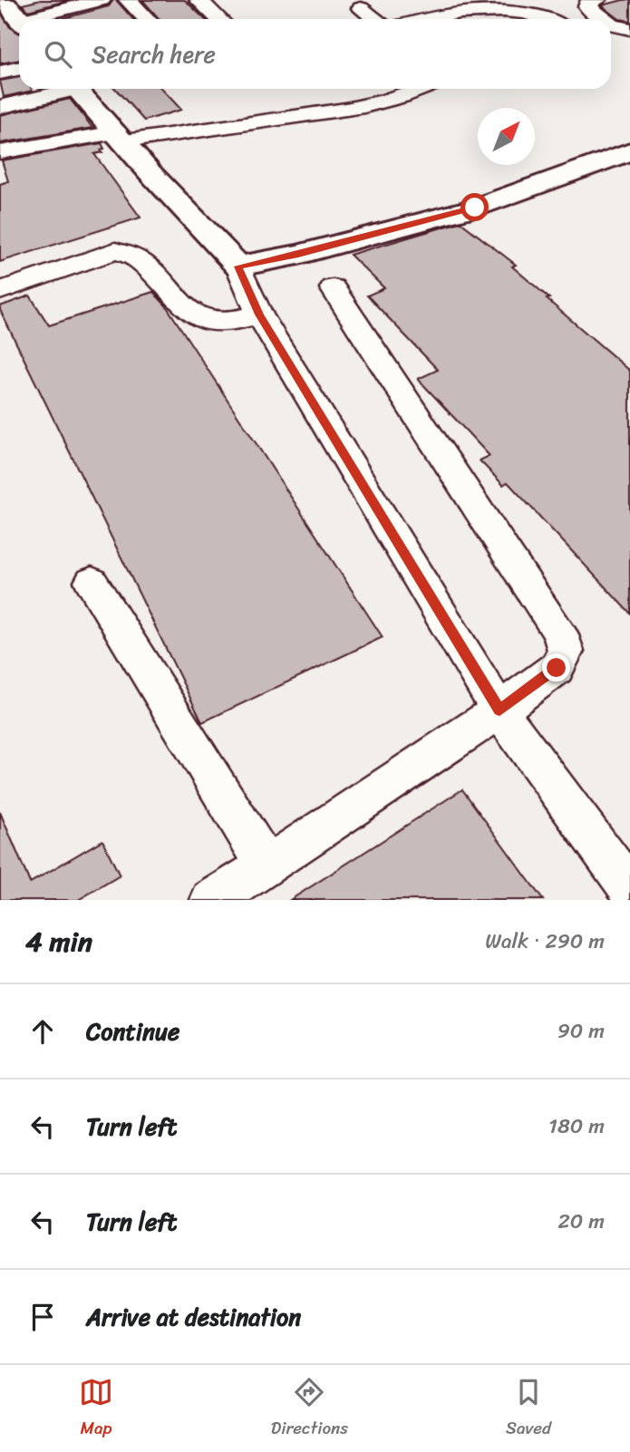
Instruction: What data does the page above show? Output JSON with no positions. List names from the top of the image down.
{
  "north": "top right",
  "page": {
    "search": "Search here",
    "heading": ["4 min", "Walk · 290 m"],
    "list": [
      ["Continue", "90 m"],
      ["Turn left", "180 m"],
      ["Turn left", "20 m"],
      "Arrive at destination"
    ],
    "nav": ["Map", "Directions", "Saved"]
  }
}
